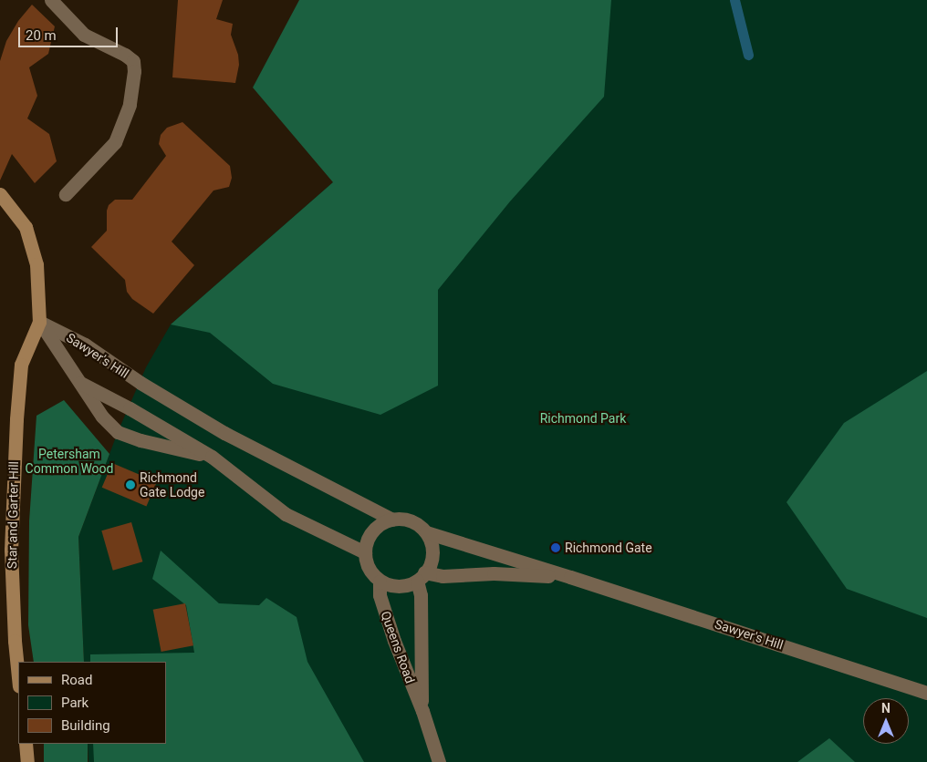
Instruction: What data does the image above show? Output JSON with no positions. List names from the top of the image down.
{
  "streets": {
    "main road": ["Star and Garter Hill"],
    "street": ["Sawyer's Hill", "Queens Road"]
  },
  "crossings": [
    ["Sawyer's Hill", "Star and Garter Hill"],
    ["Sawyer's Hill", "Queens Road"]
  ],
  "parks": ["Richmond Park", "Petersham Common Wood"],
  "places": ["Richmond Gate Lodge", "Richmond Gate"],
  "legend": ["Road", "Park", "Building"],
  "scale_bar": "20 m",
  "north": "top"
}
